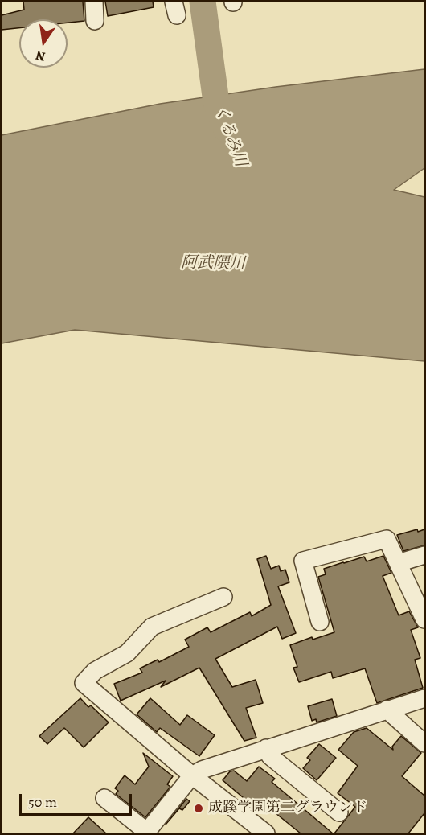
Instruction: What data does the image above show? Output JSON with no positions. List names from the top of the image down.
{
  "water": ["くるみ川", "阿武隈川"],
  "places": ["成蹊学園第二グラウンド"],
  "scale_bar": "50 m",
  "north": "bottom"
}
